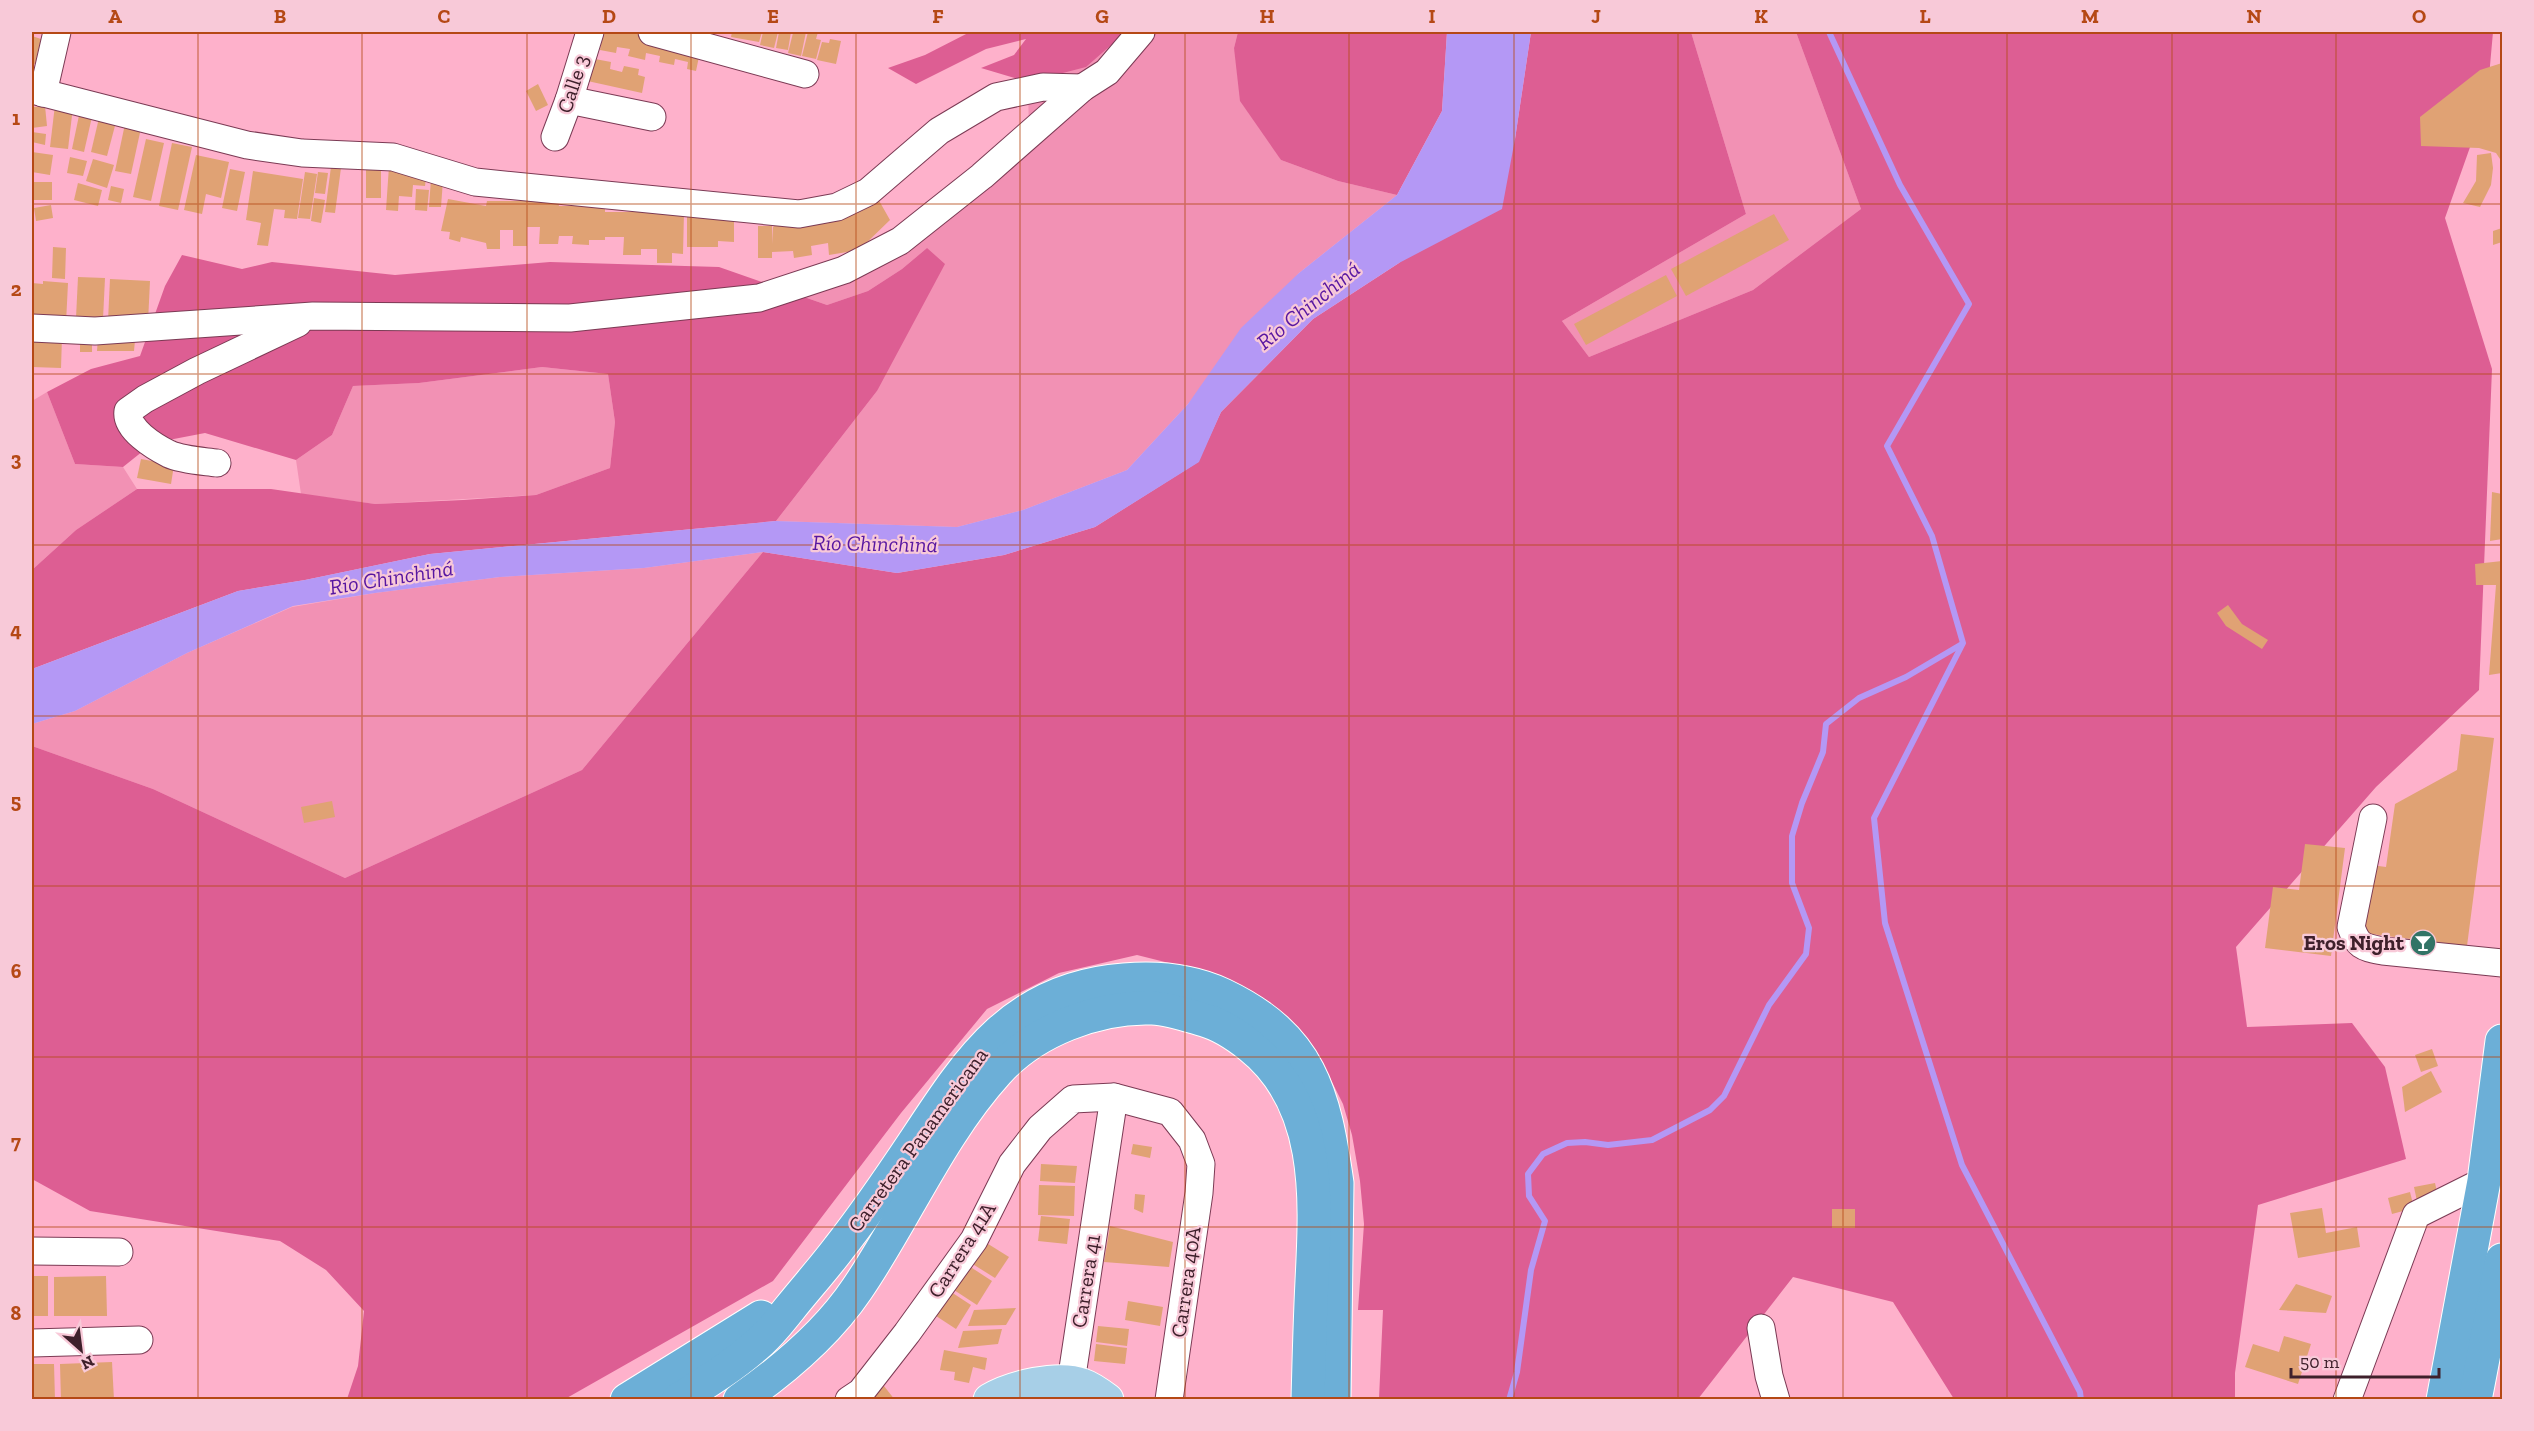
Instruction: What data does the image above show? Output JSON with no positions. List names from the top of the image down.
{
  "streets": {
    "highway": ["Carretera Panamericana"],
    "street": [
      "Calle 3",
      "Carrera 41A",
      "Carrera 41",
      "Carrera 40A"
    ]
  },
  "crossings": [
    ["Carrera 41A", "Carrera 41"],
    ["Carrera 41A", "Carrera 40A"],
    ["Carrera 41", "Carrera 40A"]
  ],
  "water": ["Río Chinchiná"],
  "places": {
    "bar": ["Eros Night"]
  },
  "scale_bar": "50 m",
  "north": "bottom right",
  "grid": {
    "columns": [
      "A",
      "B",
      "C",
      "D",
      "E",
      "F",
      "G",
      "H",
      "I",
      "J",
      "K",
      "L",
      "M",
      "N",
      "O"
    ],
    "rows": [
      "1",
      "2",
      "3",
      "4",
      "5",
      "6",
      "7",
      "8"
    ]
  }
}
